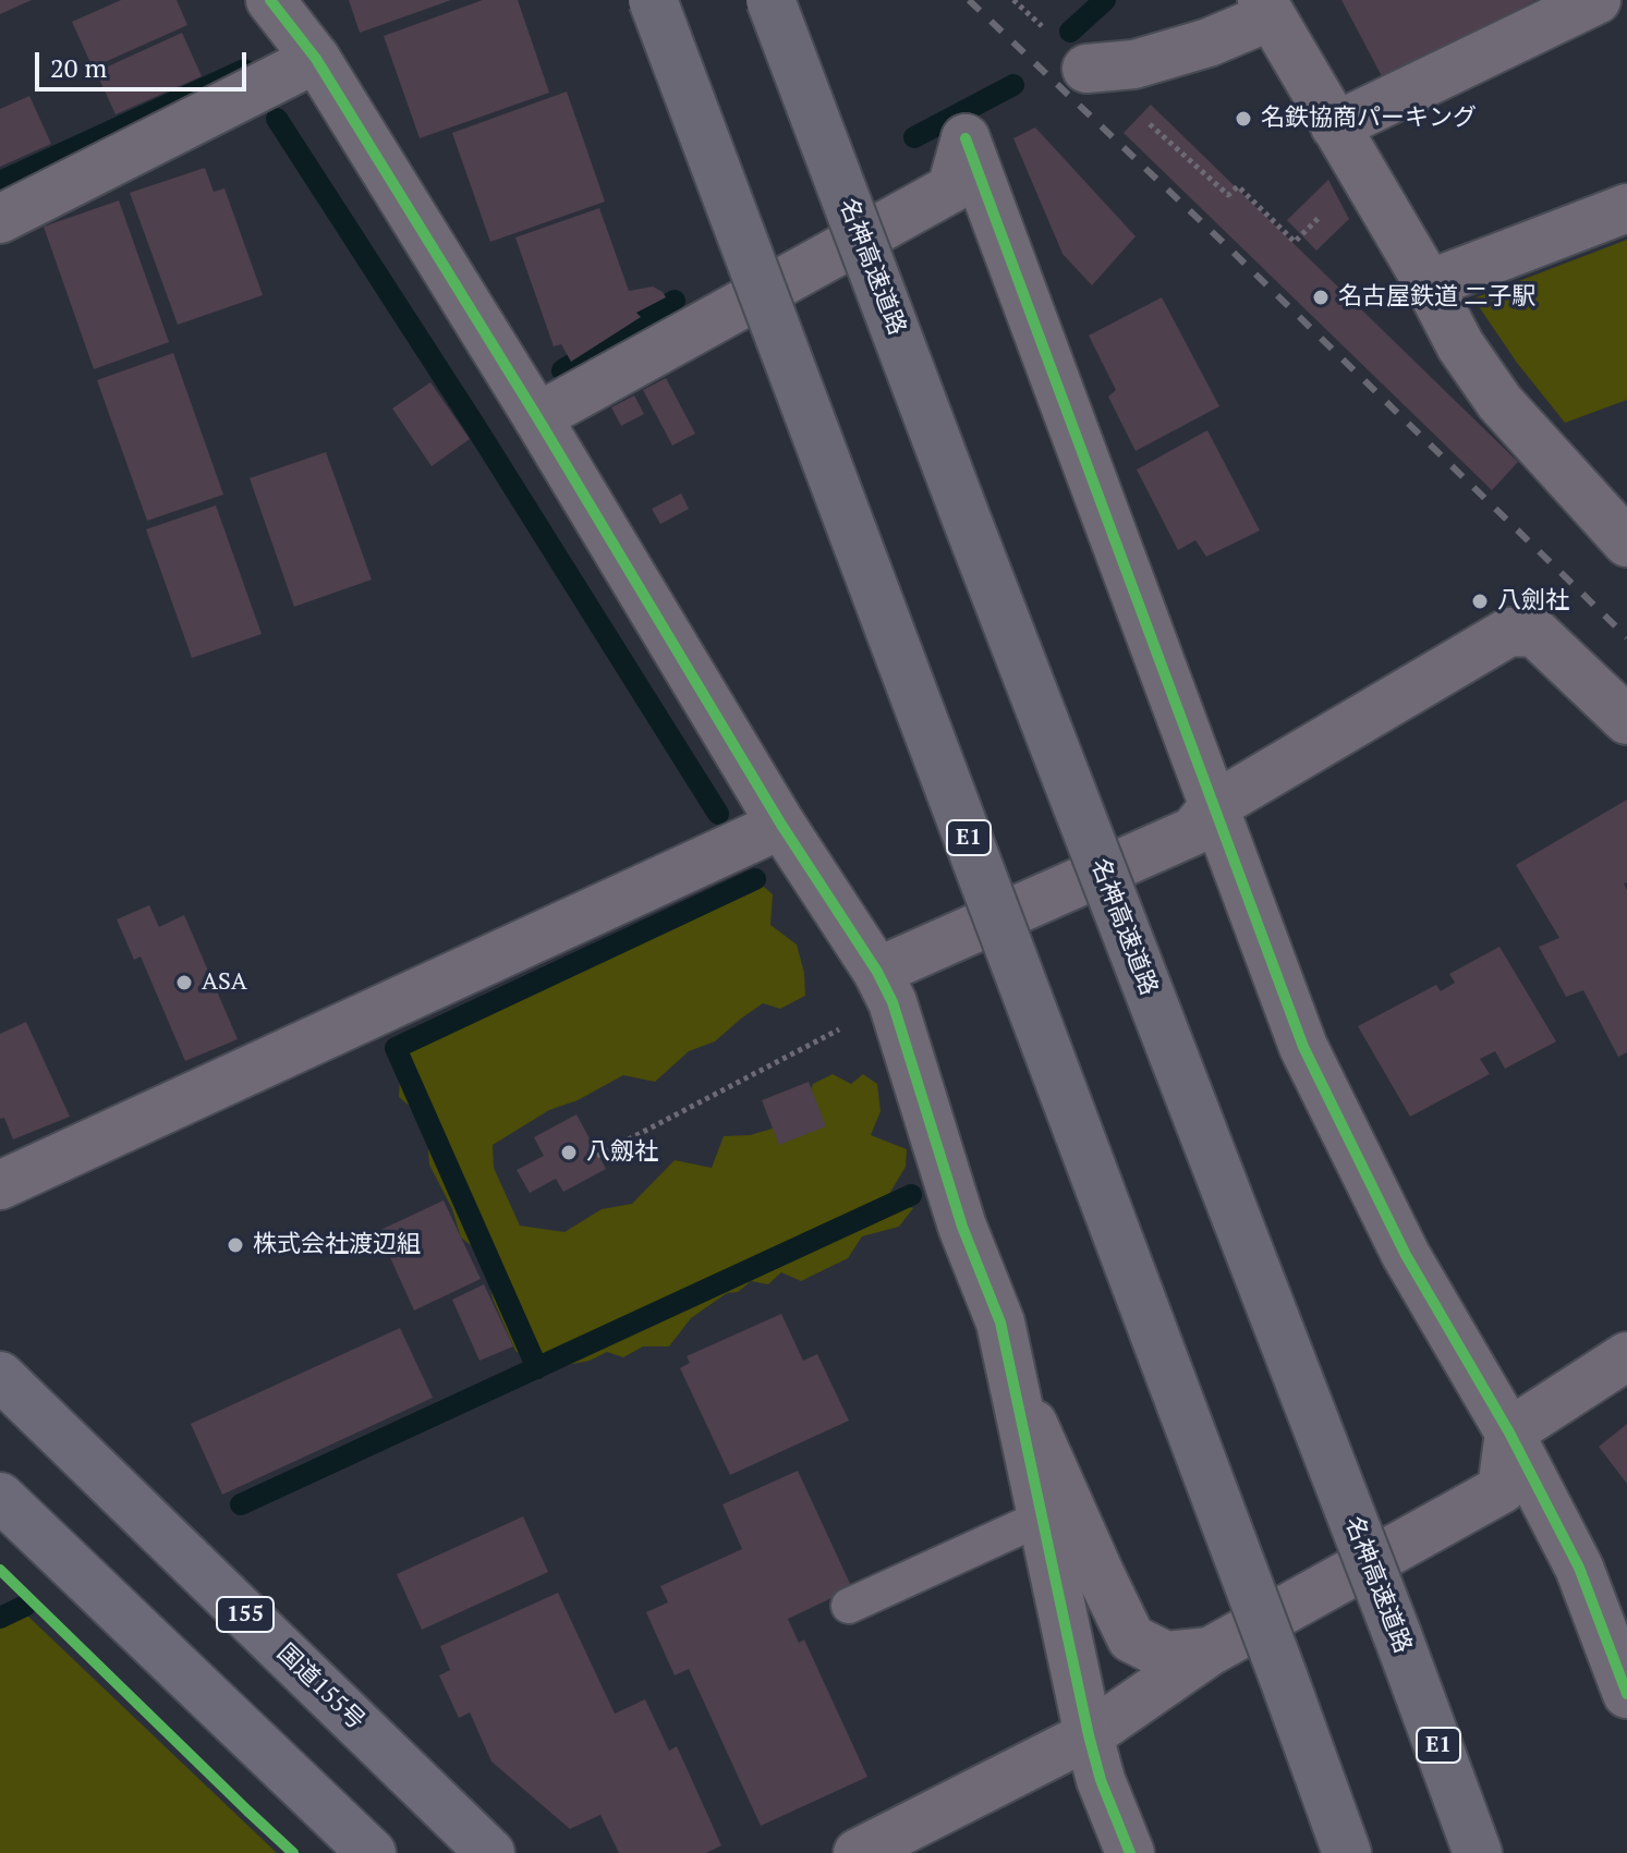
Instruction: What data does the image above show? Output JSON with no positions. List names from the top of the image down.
{
  "streets": {
    "highway": [
      "名神高速道路",
      "E1",
      "155",
      "国道155号"
    ]
  },
  "places": [
    "名鉄協商パーキング",
    "名古屋鉄道 二子駅",
    "八劍社",
    "ASA",
    "八劔社",
    "株式会社渡辺組"
  ],
  "scale_bar": "20 m"
}
